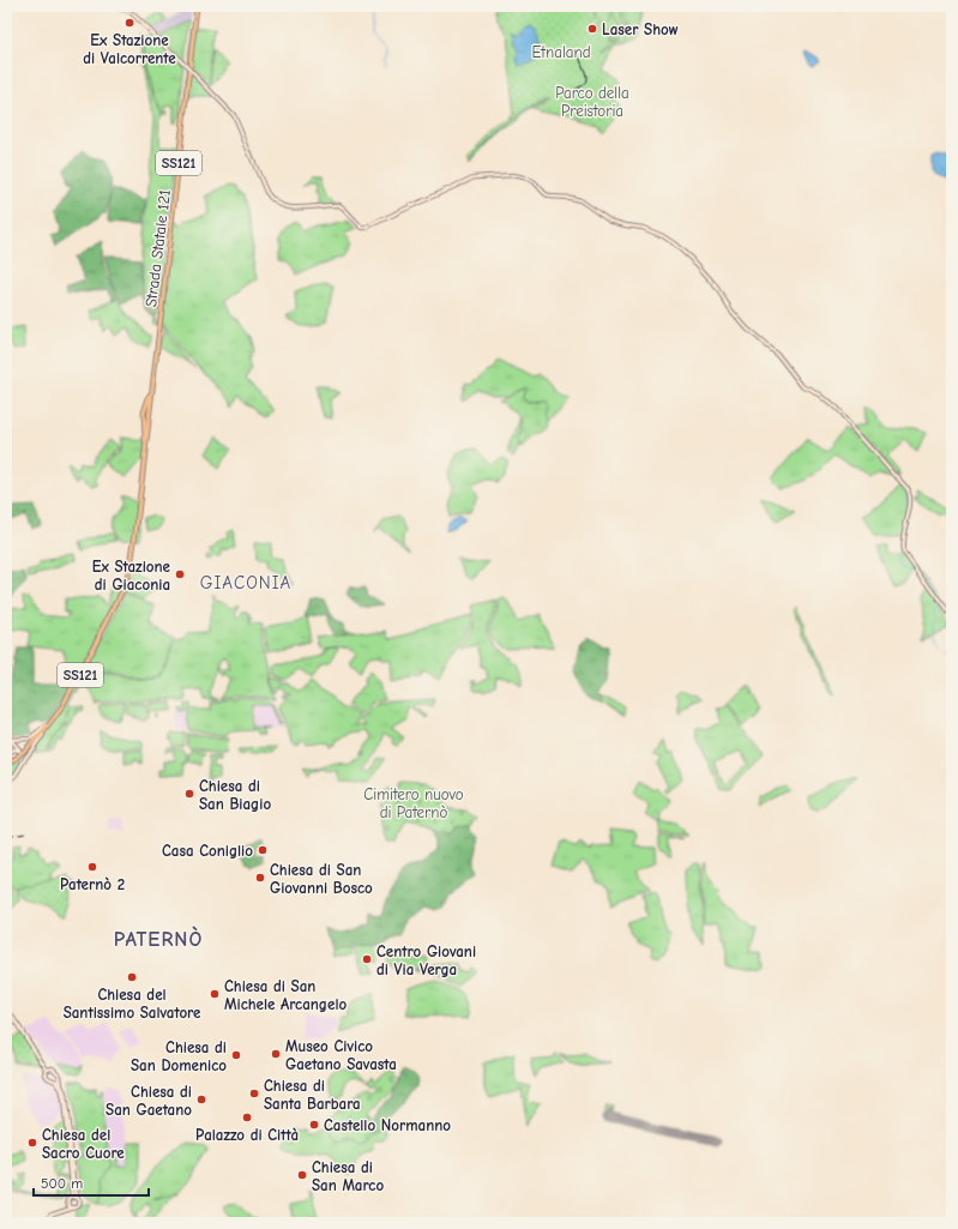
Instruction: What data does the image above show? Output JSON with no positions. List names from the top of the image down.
{
  "streets": {
    "main road": ["SS121", "Strada Statale 121"]
  },
  "crossings": [
    ["SS121", "Strada Statale 121"]
  ],
  "districts": ["GIACONIA", "PATERNÒ"],
  "parks": ["Etnaland", "Parco della Preistoria", "Cimitero nuovo di Paternò"],
  "places": [
    "Ex Stazione di Valcorrente",
    "Laser Show",
    "Ex Stazione di Giaconia",
    "Chiesa di San Biagio",
    "Casa Coniglio",
    "Paternò 2",
    "Chiesa di San Giovanni Bosco",
    "Centro Giovani di Via Verga",
    "Chiesa del Santissimo Salvatore",
    "Chiesa di San Michele Arcangelo",
    "Museo Civico Gaetano Savasta",
    "Chiesa di San Domenico",
    "Chiesa di Santa Barbara",
    "Chiesa di San Gaetano",
    "Palazzo di Città",
    "Castello Normanno",
    "Chiesa del Sacro Cuore",
    "Chiesa di San Marco"
  ],
  "scale_bar": "500 m"
}
